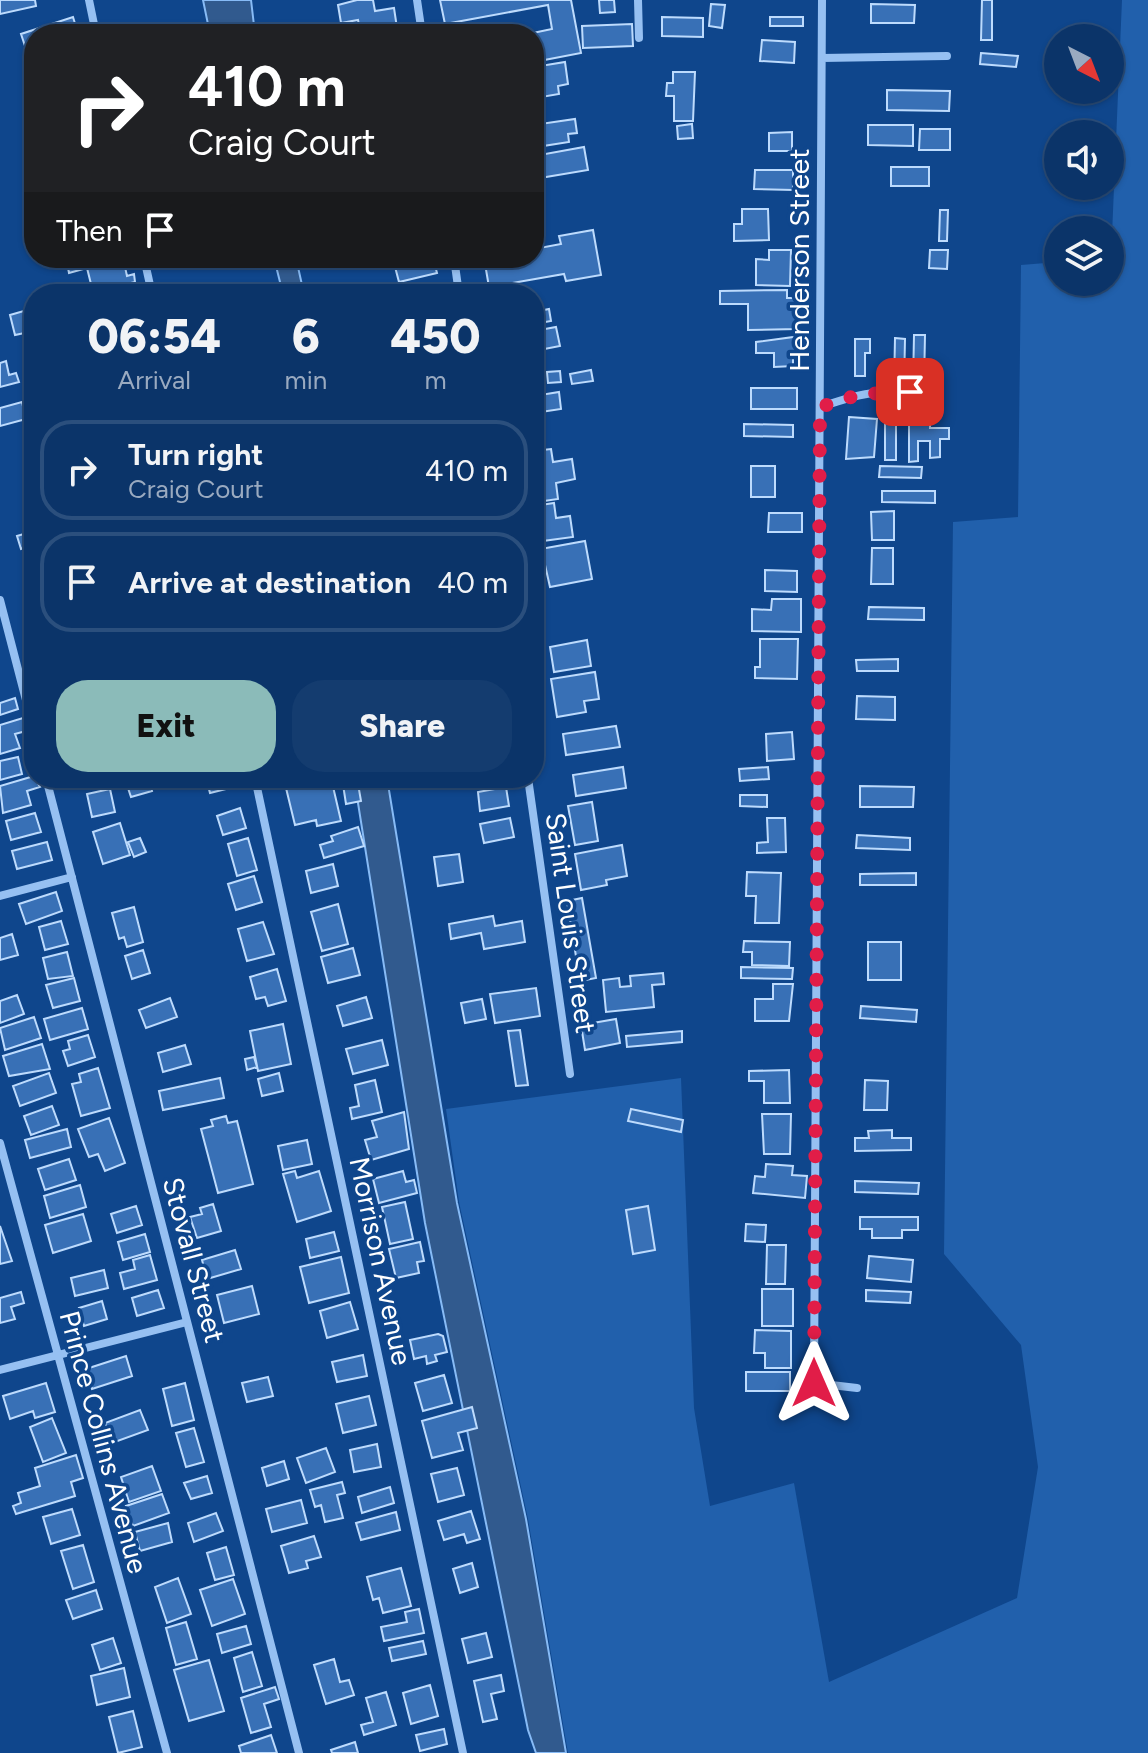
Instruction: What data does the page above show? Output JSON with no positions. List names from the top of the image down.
{
  "streets": {
    "street": [
      "Henderson Street",
      "Saint Louis Street",
      "Stovall Street",
      "Morrison Avenue",
      "Prince Collins Avenue"
    ]
  },
  "north": "bottom right",
  "page": {
    "turn": ["410 m", "Craig Court"],
    "then": "Then",
    "eta": [
      "06:54",
      "Arrival",
      "6",
      "min",
      "450",
      "m"
    ],
    "list": [
      {
        "name": "Turn right",
        "note": "Craig Court",
        "value": "410 m"
      },
      {
        "name": "Arrive at destination",
        "value": "40 m"
      }
    ],
    "buttons": ["Exit", "Share"]
  }
}
